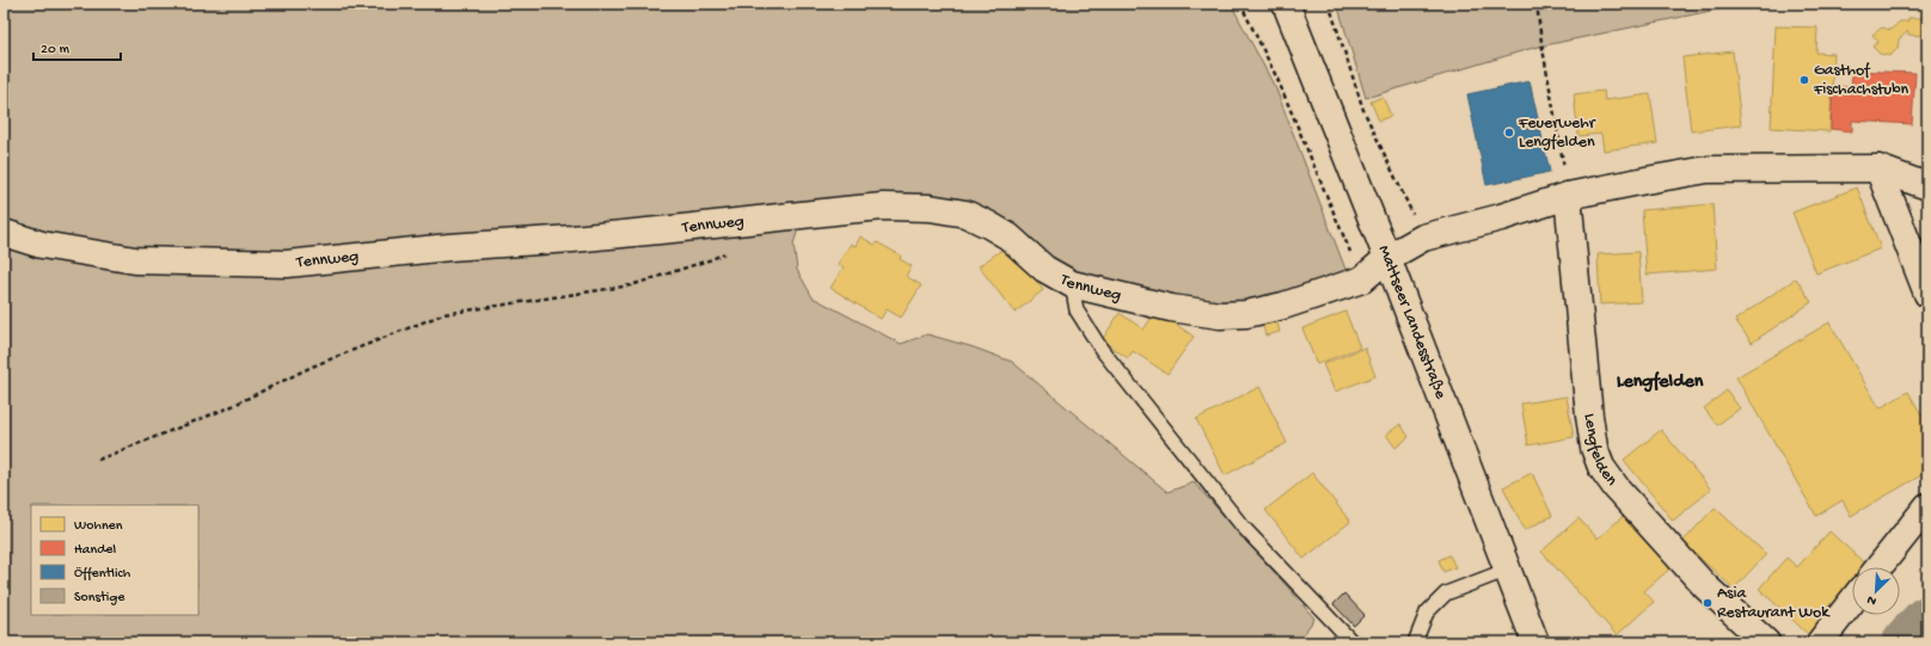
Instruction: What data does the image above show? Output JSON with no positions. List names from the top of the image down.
{
  "streets": {
    "street": ["Tennweg", "Mattseer Landesstraße", "Lengfelden"]
  },
  "crossings": [
    ["Tennweg", "Mattseer Landesstraße"]
  ],
  "districts": ["Lengfelden"],
  "places": ["Gasthof Fischachstubn", "Feuerwehr Lengfelden", "Asia Restaurant Wok"],
  "legend": [
    "Wohnen",
    "Handel",
    "Öffentlich",
    "Sonstige"
  ],
  "scale_bar": "20 m",
  "north": "bottom left"
}
